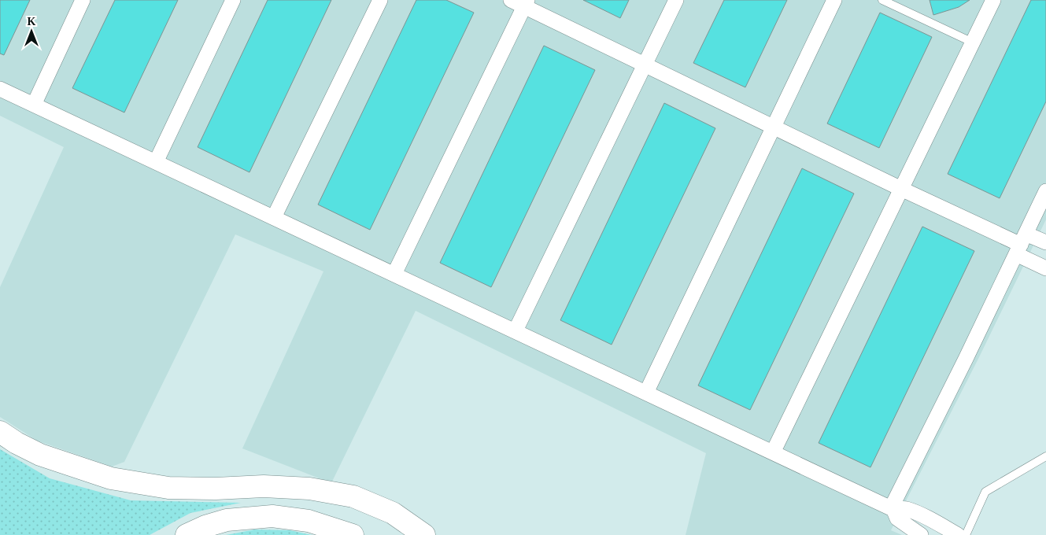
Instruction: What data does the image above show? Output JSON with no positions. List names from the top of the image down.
{
  "north": "top"
}
